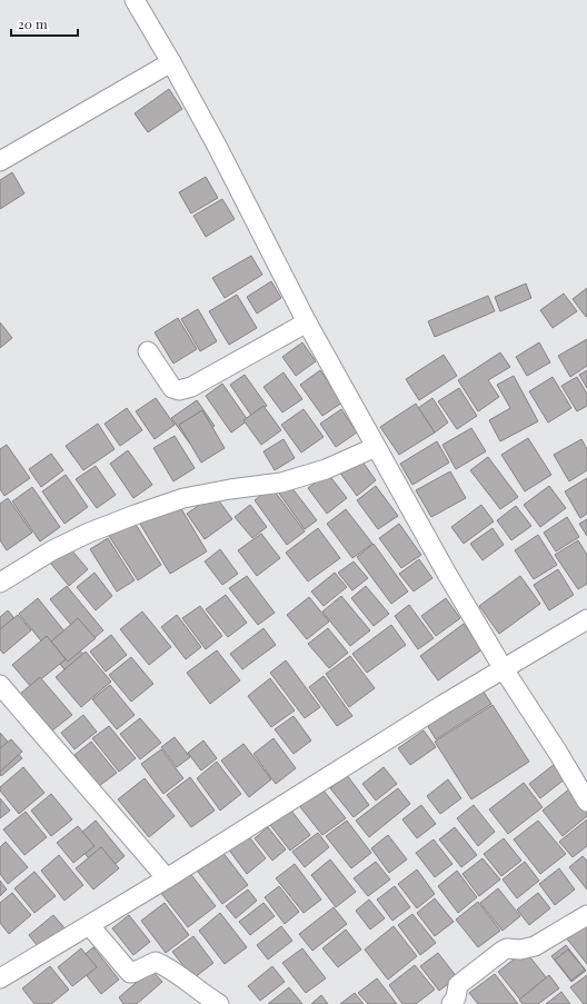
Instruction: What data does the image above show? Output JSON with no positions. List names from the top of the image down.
{
  "scale_bar": "20 m"
}
